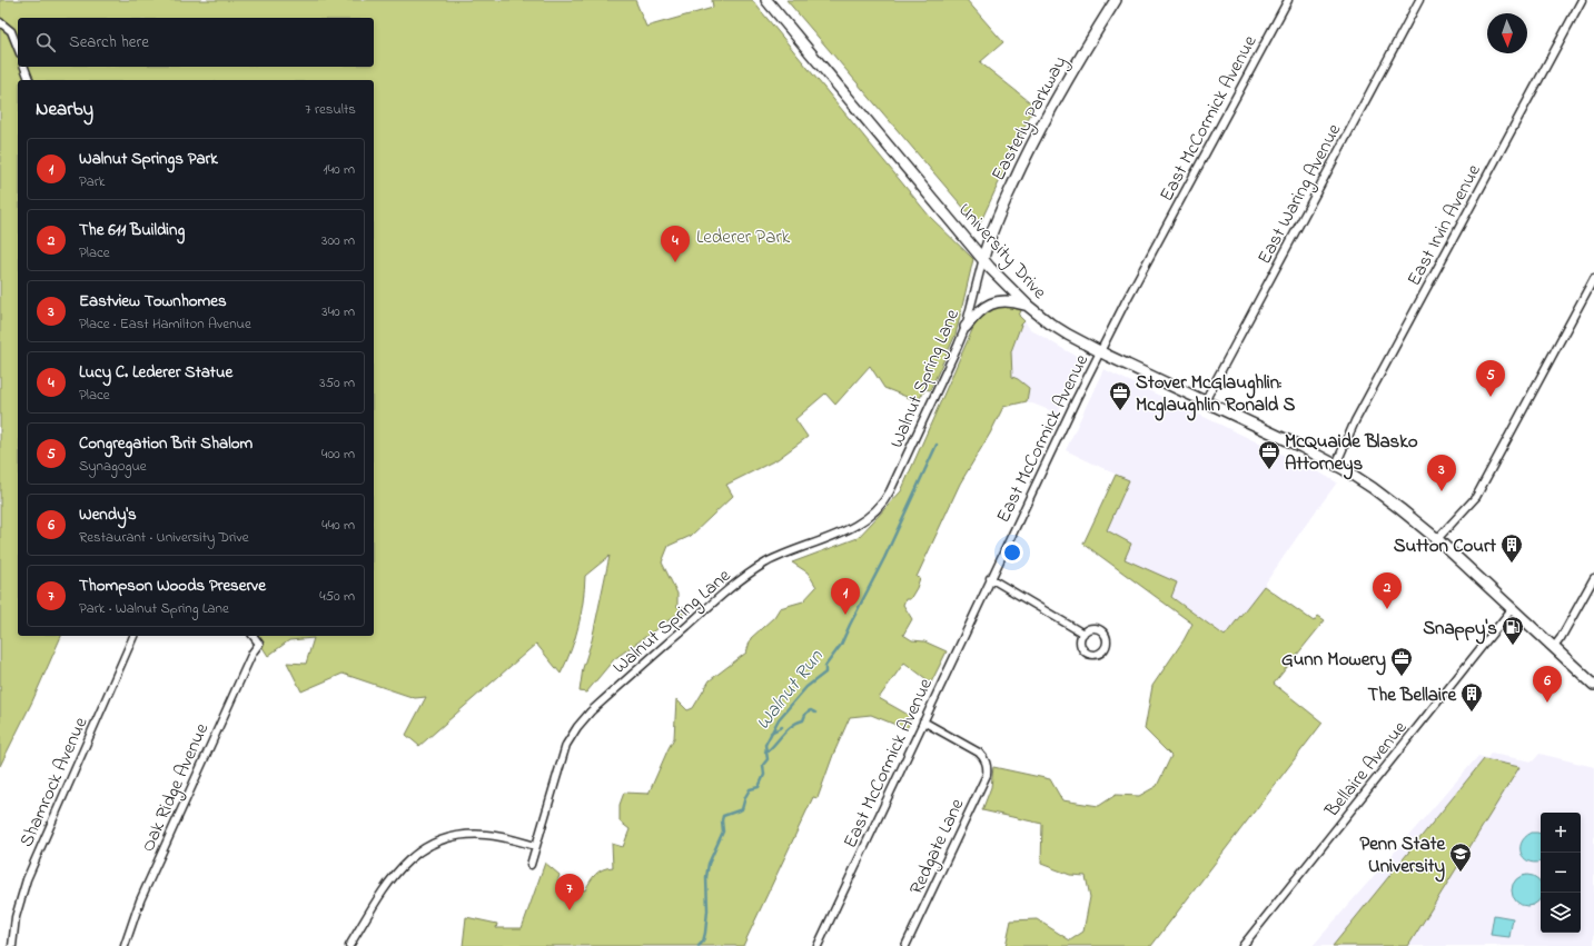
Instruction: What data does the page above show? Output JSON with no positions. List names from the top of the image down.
{
  "streets": {
    "main road": ["Easterly Parkway", "University Drive"],
    "street": [
      "East McCormick Avenue",
      "East Waring Avenue",
      "East Irvin Avenue",
      "Walnut Spring Lane",
      "Bellaire Avenue",
      "Shamrock Avenue",
      "Oak Ridge Avenue",
      "Redgate Lane"
    ]
  },
  "crossings": [
    ["Easterly Parkway", "University Drive"],
    ["Easterly Parkway", "Walnut Spring Lane"],
    ["East McCormick Avenue", "University Drive"],
    ["East McCormick Avenue", "Redgate Lane"],
    ["East Waring Avenue", "University Drive"],
    ["East Irvin Avenue", "University Drive"],
    ["University Drive", "Walnut Spring Lane"],
    ["University Drive", "Bellaire Avenue"]
  ],
  "water": ["Walnut Run"],
  "parks": ["Lederer Park"],
  "places": {
    "office": ["Stover McGlaughlin: Mcglaughlin Ronald S", "McQuaide Blasko Attorneys", "Gunn Mowery"],
    "building": ["Sutton Court", "The Bellaire"],
    "fuel station": ["Snappy's"],
    "school or university": ["Penn State University"]
  },
  "north": "bottom",
  "page": {
    "search": "Search here",
    "heading": ["Nearby", "7 results"],
    "list": [
      {
        "mark": "1",
        "name": "Walnut Springs Park",
        "note": "Park",
        "value": "140 m"
      },
      {
        "mark": "2",
        "name": "The 611 Building",
        "note": "Place",
        "value": "300 m"
      },
      {
        "mark": "3",
        "name": "Eastview Townhomes",
        "note": "Place · East Hamilton Avenue",
        "value": "340 m"
      },
      {
        "mark": "4",
        "name": "Lucy C. Lederer Statue",
        "note": "Place",
        "value": "350 m"
      },
      {
        "mark": "5",
        "name": "Congregation Brit Shalom",
        "note": "Synagogue",
        "value": "400 m"
      },
      {
        "mark": "6",
        "name": "Wendy's",
        "note": "Restaurant · University Drive",
        "value": "440 m"
      },
      {
        "mark": "7",
        "name": "Thompson Woods Preserve",
        "note": "Park · Walnut Spring Lane",
        "value": "450 m"
      }
    ],
    "pins": [
      "4",
      "5",
      "3",
      "2",
      "1",
      "6",
      "7"
    ],
    "map_buttons": ["+", "−"]
  }
}
